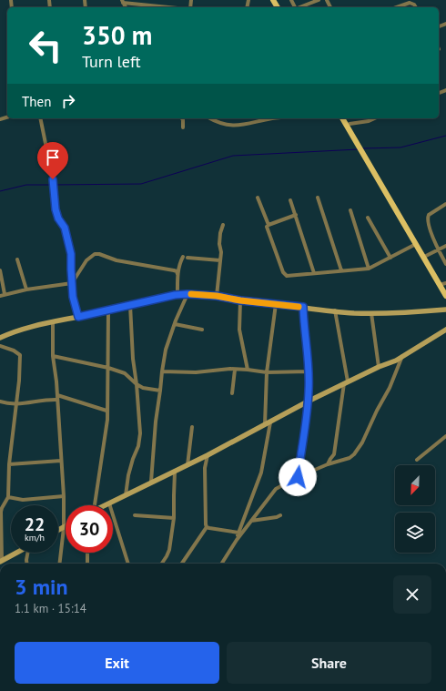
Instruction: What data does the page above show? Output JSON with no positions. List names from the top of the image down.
{
  "north": "bottom left",
  "page": {
    "turn": ["350 m", "Turn left"],
    "then": "Then",
    "speed": "22 km/h",
    "limit": "30",
    "heading": ["3 min", "1.1 km · 15:14"],
    "buttons": ["Exit", "Share"]
  }
}
